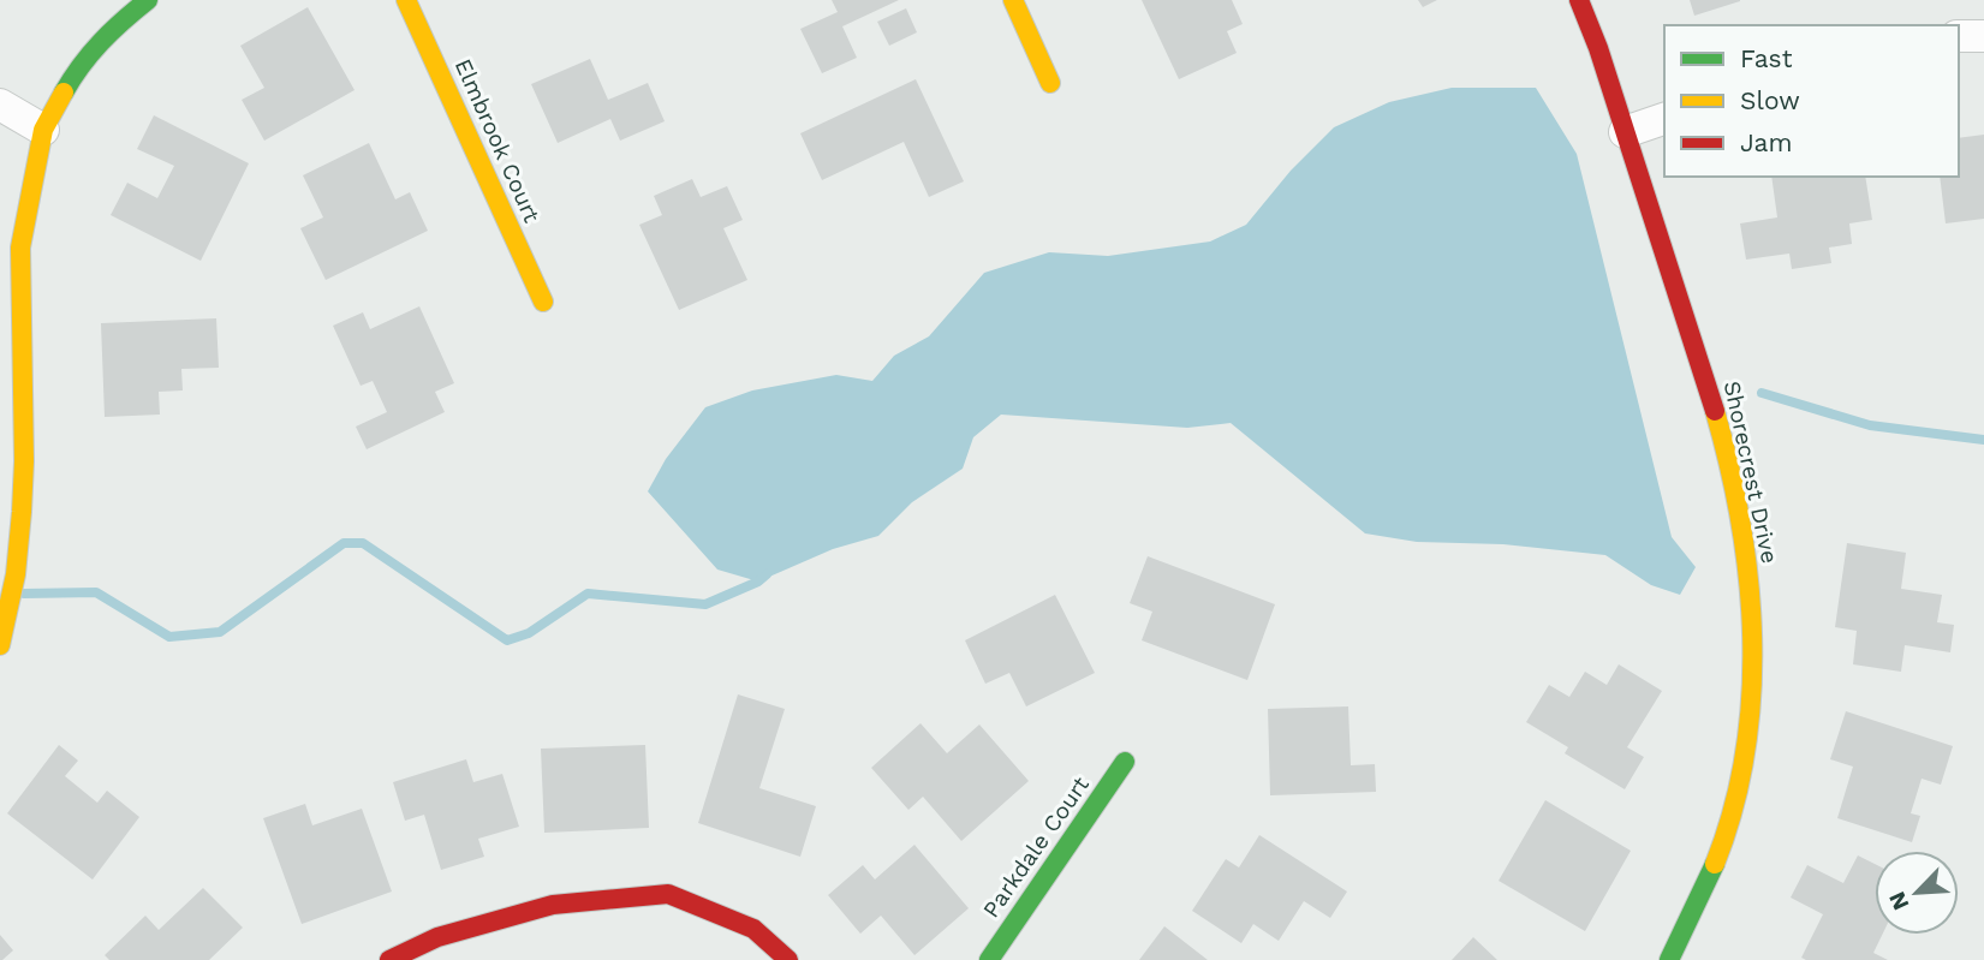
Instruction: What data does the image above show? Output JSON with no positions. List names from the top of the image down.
{
  "streets": {
    "street": ["Elmbrook Court", "Shorecrest Drive", "Parkdale Court"]
  },
  "legend": ["Fast", "Slow", "Jam"],
  "north": "bottom left"
}
